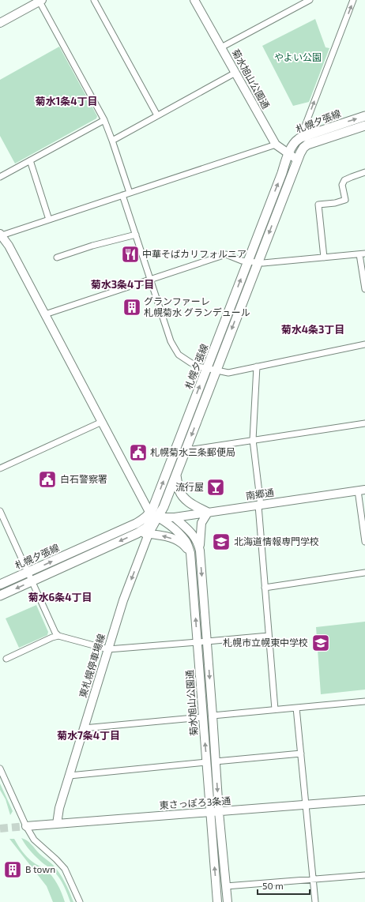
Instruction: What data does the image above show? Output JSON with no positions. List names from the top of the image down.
{
  "streets": {
    "main road": ["札幌夕張線"],
    "street": [
      "菊水旭山公園通",
      "南郷通",
      "東札幌停車場線",
      "東さっぽろ3条通"
    ]
  },
  "crossings": [
    ["菊水旭山公園通", "札幌夕張線"],
    ["菊水旭山公園通", "南郷通"],
    ["菊水旭山公園通", "東札幌停車場線"],
    ["菊水旭山公園通", "東さっぽろ3条通"],
    ["札幌夕張線", "南郷通"],
    ["札幌夕張線", "東札幌停車場線"],
    ["南郷通", "東札幌停車場線"],
    ["東札幌停車場線", "東さっぽろ3条通"]
  ],
  "one_way": ["東札幌停車場線"],
  "districts": [
    "菊水1条4丁目",
    "菊水3条4丁目",
    "菊水4条3丁目",
    "菊水6条4丁目",
    "菊水7条4丁目"
  ],
  "parks": ["やよい公園"],
  "places": {
    "restaurant": ["中華そばカリフォルニア"],
    "building": ["グランファーレ 札幌菊水 グランデュール", "B town"],
    "public building": ["札幌菊水三条郵便局", "白石警察署"],
    "bar": ["流行屋"],
    "school or university": ["北海道情報専門学校", "札幌市立幌東中学校"]
  },
  "scale_bar": "50 m"
}
